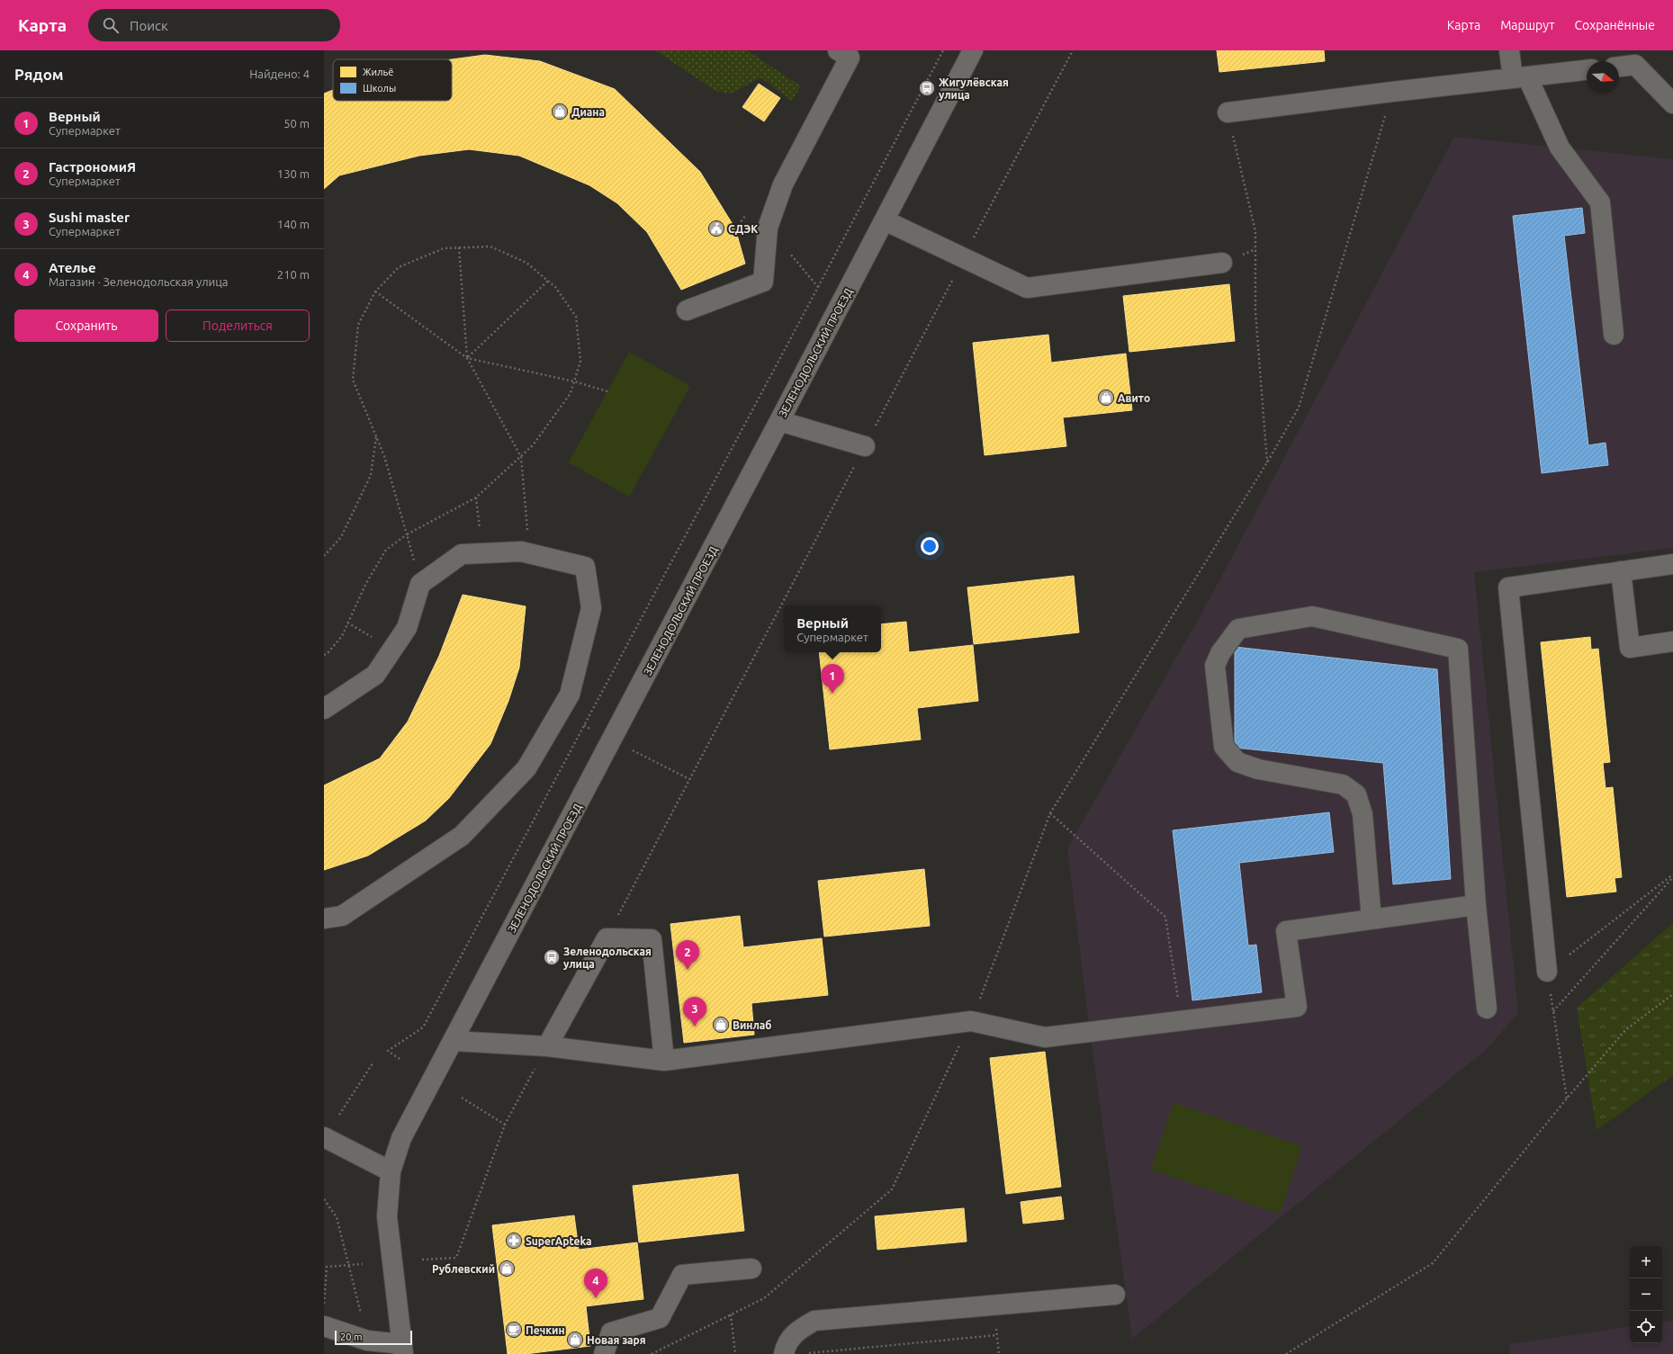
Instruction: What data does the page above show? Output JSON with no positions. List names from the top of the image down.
{
  "streets": {
    "street": ["ЗЕЛЕНОДОЛЬСКИЙ ПРОЕЗД"]
  },
  "places": {
    "bus stop": ["Жигулёвская улица", "Зеленодольская улица"],
    "shop": [
      "Диана",
      "Авито",
      "Винлаб",
      "Рублевский",
      "Новая заря"
    ],
    "public building": ["СДЭК"],
    "pharmacy": ["SuperApteka"],
    "cafe": ["Печкин"]
  },
  "legend": ["Жильё", "Школы"],
  "scale_bar": "20 m",
  "north": "right",
  "page": {
    "header": "Карта",
    "search": "Поиск",
    "nav": ["Карта", "Маршрут", "Сохранённые"],
    "heading": ["Рядом", "Найдено: 4"],
    "list": [
      {
        "mark": "1",
        "name": "Верный",
        "note": "Супермаркет",
        "value": "50 m"
      },
      {
        "mark": "2",
        "name": "ГастрономиЯ",
        "note": "Супермаркет",
        "value": "130 m"
      },
      {
        "mark": "3",
        "name": "Sushi master",
        "note": "Супермаркет",
        "value": "140 m"
      },
      {
        "mark": "4",
        "name": "Ателье",
        "note": "Магазин · Зеленодольская улица",
        "value": "210 m"
      }
    ],
    "buttons": ["Сохранить", "Поделиться"],
    "popup": ["Верный", "Супермаркет"],
    "pins": [
      "1",
      "2",
      "3",
      "4"
    ],
    "map_buttons": ["+", "−"],
    "scale": "20 m"
  }
}
